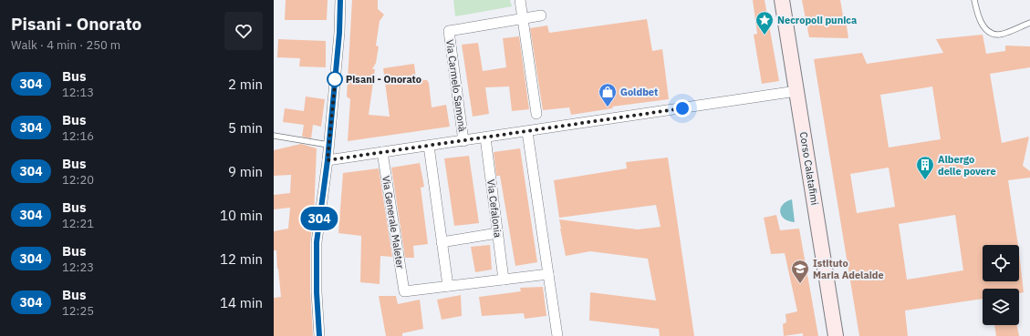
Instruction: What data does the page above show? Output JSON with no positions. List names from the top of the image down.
{
  "streets": {
    "main road": ["Corso Calatafimi"],
    "street": ["Via Carmelo Samonà", "Via Cefalonia", "Via Generale Maleter"]
  },
  "places": {
    "place": ["Necropoli punica"],
    "other": ["Pisani - Onorato"],
    "shop": ["Goldbet"],
    "building": ["Albergo delle povere"],
    "school or university": ["Istituto Maria Adelaide"]
  },
  "lines": ["bus line 304"],
  "page": {
    "heading": ["Pisani - Onorato", "Walk · 4 min · 250 m"],
    "on_map": "304",
    "list": [
      {
        "mark": "304",
        "name": "Bus",
        "note": "12:13",
        "value": "2 min"
      },
      {
        "mark": "304",
        "name": "Bus",
        "note": "12:16",
        "value": "5 min"
      },
      {
        "mark": "304",
        "name": "Bus",
        "note": "12:20",
        "value": "9 min"
      },
      {
        "mark": "304",
        "name": "Bus",
        "note": "12:21",
        "value": "10 min"
      },
      {
        "mark": "304",
        "name": "Bus",
        "note": "12:23",
        "value": "12 min"
      },
      {
        "mark": "304",
        "name": "Bus",
        "note": "12:25",
        "value": "14 min"
      }
    ]
  }
}
